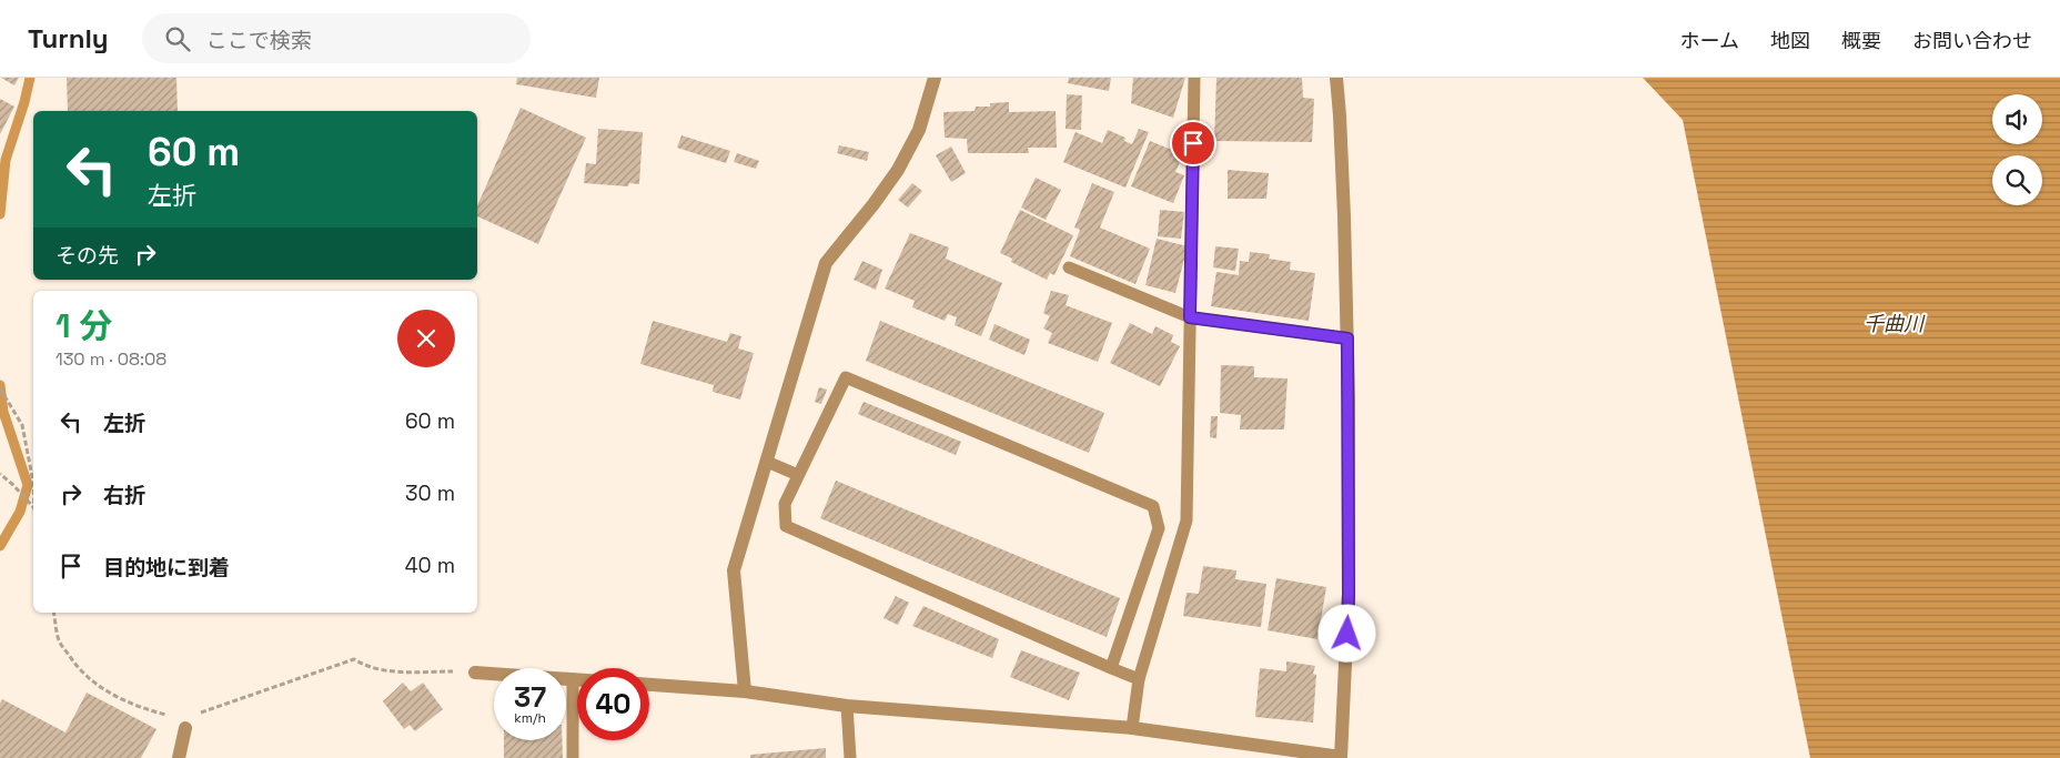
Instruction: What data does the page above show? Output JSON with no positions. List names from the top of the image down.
{
  "water": ["千曲川"],
  "page": {
    "header": "Turnly",
    "search": "ここで検索",
    "nav": [
      "ホーム",
      "地図",
      "概要",
      "お問い合わせ"
    ],
    "turn": ["60 m", "左折"],
    "then": "その先",
    "heading": ["1 分", "130 m · 08:08"],
    "list": [
      {
        "name": "左折",
        "value": "60 m"
      },
      {
        "name": "右折",
        "value": "30 m"
      },
      {
        "name": "目的地に到着",
        "value": "40 m"
      }
    ],
    "speed": "37 km/h",
    "limit": "40"
  }
}
